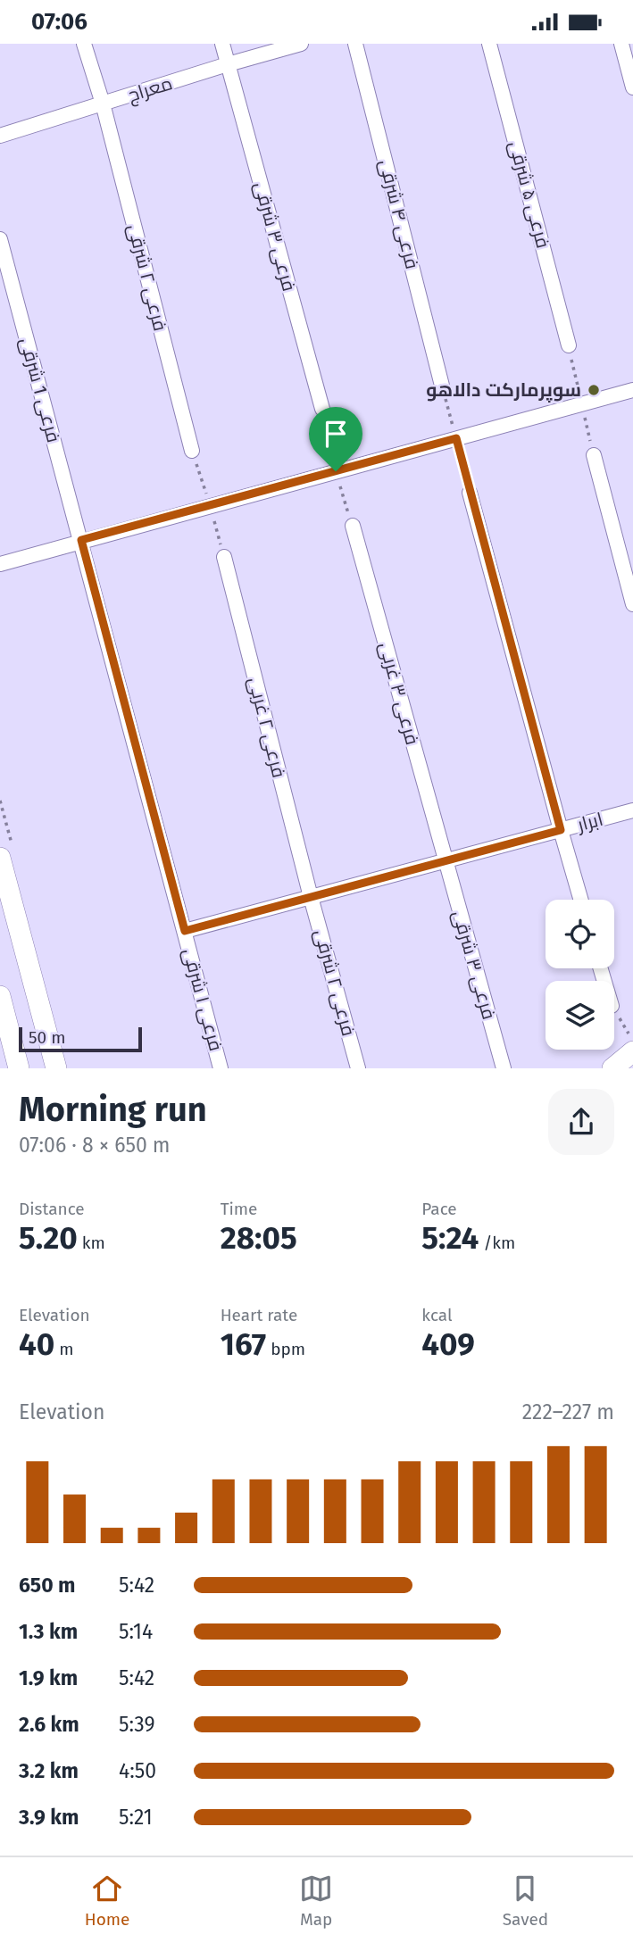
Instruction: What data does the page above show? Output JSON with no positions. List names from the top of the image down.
{
  "streets": {
    "street": [
      "معراج",
      "فرعی ۵ شرقی",
      "فرعی ۴ شرقی",
      "فرعی ۳ شرقی",
      "فرعی ۲ شرقی",
      "فرعی 1 شرقی",
      "فرعی ۳ غربی",
      "فرعی ۲ غربی",
      "ابرار",
      "فرعی ۱ شرقی"
    ]
  },
  "crossings": [
    ["معراج", "فرعی ۳ شرقی"],
    ["معراج", "فرعی ۲ شرقی"],
    ["فرعی ۳ شرقی", "فرعی ۳ غربی"],
    ["فرعی ۳ شرقی", "ابرار"],
    ["فرعی ۲ شرقی", "فرعی ۲ غربی"],
    ["فرعی ۲ شرقی", "ابرار"],
    ["فرعی 1 شرقی", "ابرار"],
    ["فرعی 1 شرقی", "فرعی ۱ شرقی"],
    ["فرعی ۳ غربی", "ابرار"],
    ["فرعی ۲ غربی", "ابرار"],
    ["ابرار", "فرعی ۱ شرقی"]
  ],
  "places": ["سوپرمارکت دالاهو"],
  "scale_bar": "50 m",
  "page": {
    "status": "07:06",
    "scale": "50 m",
    "heading": ["Morning run", "07:06 · 8 × 650 m"],
    "stats": [
      ["Distance", "5.20 km"],
      ["Time", "28:05"],
      ["Pace", "5:24 /km"],
      ["Elevation", "40 m"],
      ["Heart rate", "167 bpm"],
      ["kcal", "409"]
    ],
    "chart": ["Elevation", "222–227 m"],
    "list": [
      {
        "name": "650 m",
        "note": "5:42"
      },
      {
        "name": "1.3 km",
        "note": "5:14"
      },
      {
        "name": "1.9 km",
        "note": "5:42"
      },
      {
        "name": "2.6 km",
        "note": "5:39"
      },
      {
        "name": "3.2 km",
        "note": "4:50"
      },
      {
        "name": "3.9 km",
        "note": "5:21"
      }
    ],
    "tabs": ["Home", "Map", "Saved"]
  }
}
